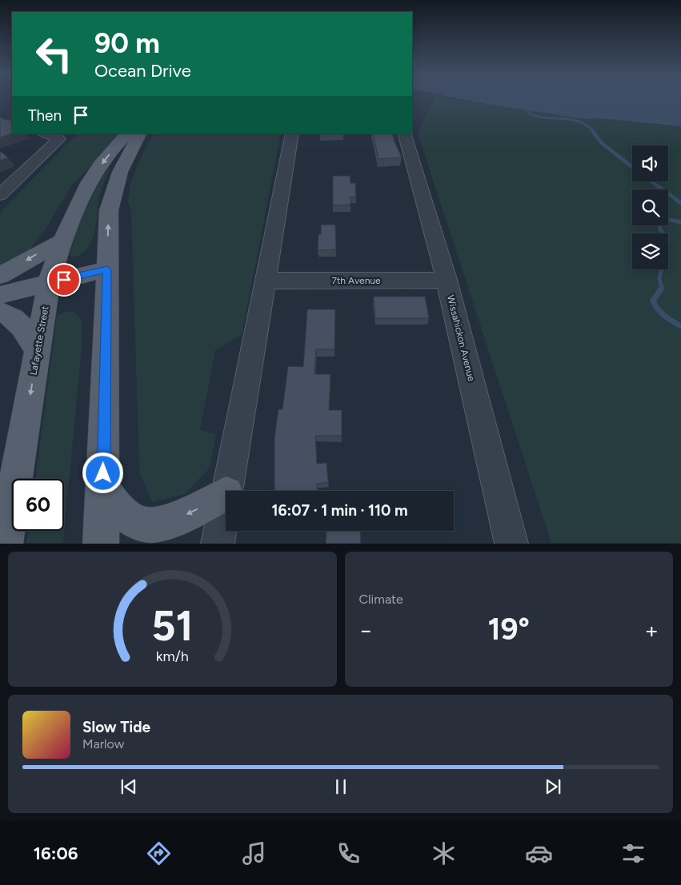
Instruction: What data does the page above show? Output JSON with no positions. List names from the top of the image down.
{
  "streets": {
    "main road": ["Lafayette Street"],
    "street": ["7th Avenue", "Wissahickon Avenue"]
  },
  "crossings": [
    ["7th Avenue", "Wissahickon Avenue"]
  ],
  "page": {
    "turn": ["90 m", "Ocean Drive"],
    "then": "Then",
    "limit": "60",
    "trip": "16:07 · 1 min · 110 m",
    "tile": "Climate",
    "heat": ["−", "19°", "+"],
    "song": ["Slow Tide", "Marlow"],
    "tabs": "16:06",
    "gauge": ["51", "km/h"]
  }
}
